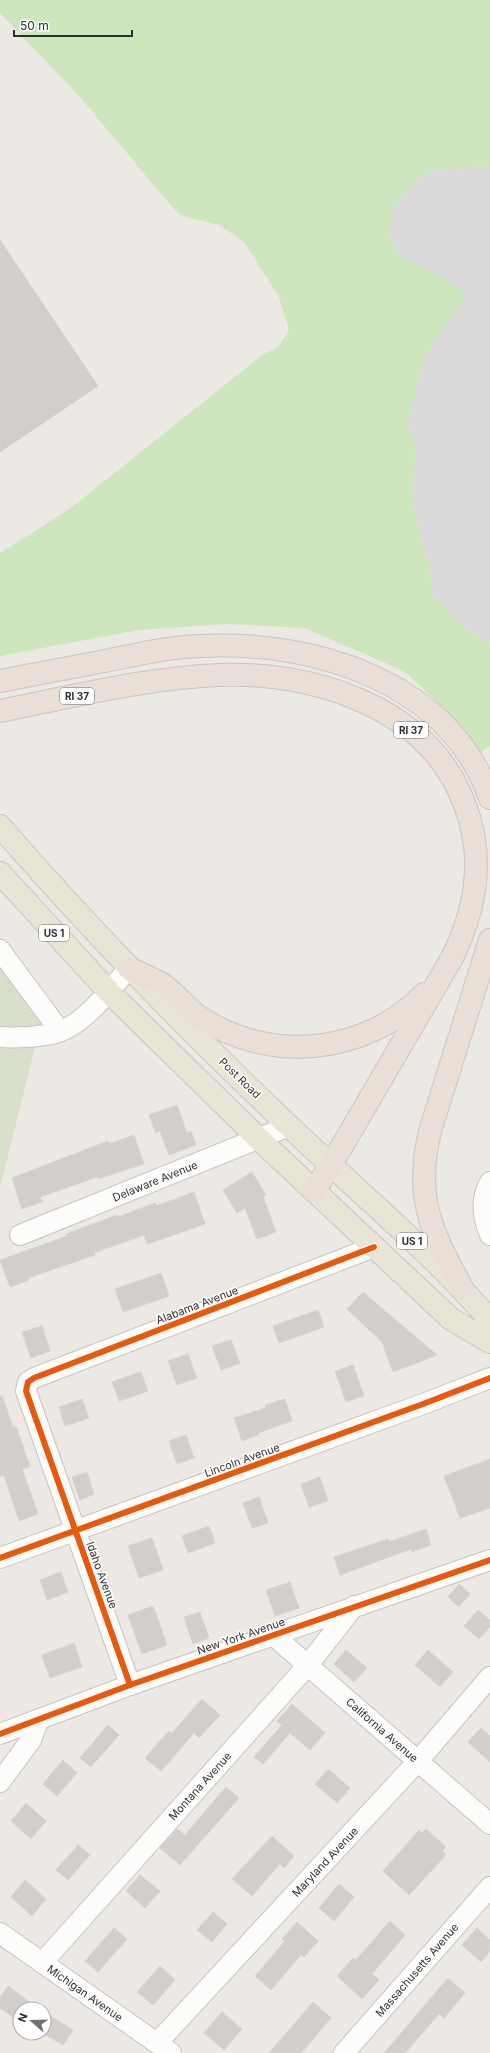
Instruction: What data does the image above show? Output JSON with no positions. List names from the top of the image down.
{
  "streets": {
    "highway": ["RI 37"],
    "main road": ["US 1", "Post Road"],
    "street": [
      "Delaware Avenue",
      "Alabama Avenue",
      "Lincoln Avenue",
      "Idaho Avenue",
      "New York Avenue",
      "California Avenue",
      "Montana Avenue",
      "Maryland Avenue",
      "Massachusetts Avenue",
      "Michigan Avenue"
    ]
  },
  "crossings": [
    ["US 1", "Delaware Avenue"],
    ["US 1", "Alabama Avenue"],
    ["Post Road", "Delaware Avenue"],
    ["Alabama Avenue", "Idaho Avenue"],
    ["Lincoln Avenue", "Idaho Avenue"],
    ["Idaho Avenue", "New York Avenue"],
    ["New York Avenue", "California Avenue"],
    ["New York Avenue", "Montana Avenue"],
    ["California Avenue", "Montana Avenue"],
    ["California Avenue", "Maryland Avenue"],
    ["Montana Avenue", "Michigan Avenue"],
    ["Maryland Avenue", "Michigan Avenue"]
  ],
  "scale_bar": "50 m",
  "north": "left"
}
